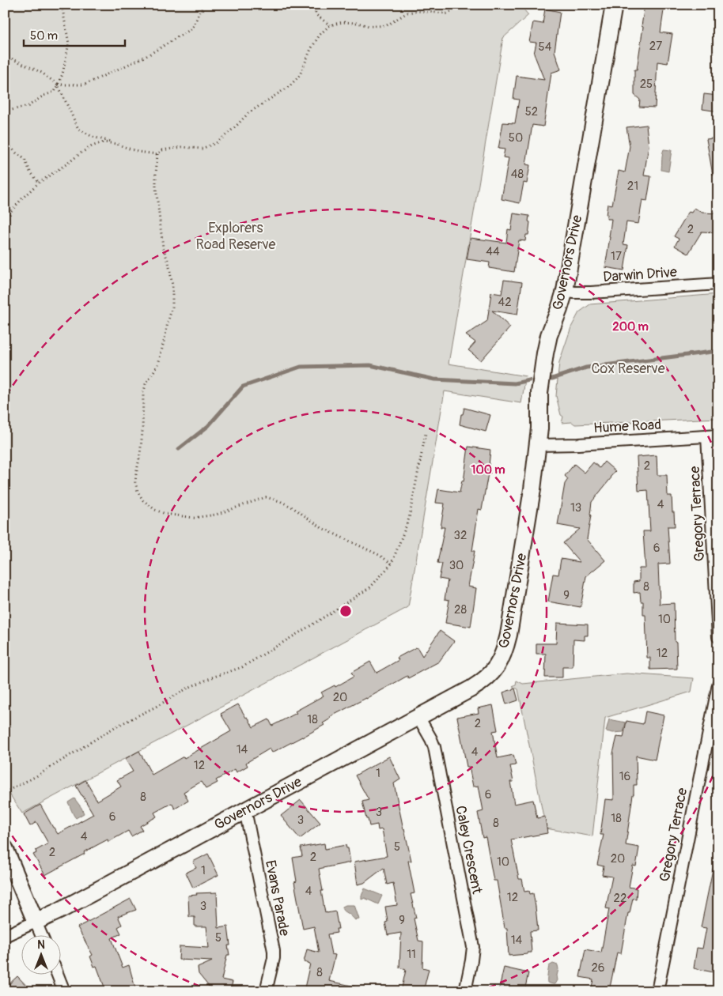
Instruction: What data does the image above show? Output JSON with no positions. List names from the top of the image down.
{
  "streets": {
    "main road": ["Governors Drive"],
    "street": [
      "Darwin Drive",
      "Hume Road",
      "Gregory Terrace",
      "Caley Crescent",
      "Evans Parade"
    ]
  },
  "crossings": [
    ["Governors Drive", "Darwin Drive"],
    ["Governors Drive", "Hume Road"],
    ["Governors Drive", "Caley Crescent"],
    ["Governors Drive", "Evans Parade"],
    ["Hume Road", "Gregory Terrace"]
  ],
  "parks": ["Explorers Road Reserve", "Cox Reserve"],
  "house_numbers": [
    "27",
    "54",
    "25",
    "52",
    "50",
    "48",
    "21",
    "2",
    "44",
    "17",
    "42",
    "2",
    "4",
    "13",
    "32",
    "6",
    "30",
    "8",
    "9",
    "28",
    "10",
    "12",
    "20",
    "18",
    "2",
    "14",
    "4",
    "12",
    "1",
    "16",
    "6",
    "8",
    "3",
    "6",
    "18",
    "3",
    "8",
    "4",
    "5",
    "2",
    "2",
    "20",
    "10",
    "1",
    "4",
    "12",
    "22",
    "3",
    "9",
    "5",
    "14",
    "11",
    "26",
    "8"
  ],
  "scale_bar": "50 m",
  "north": "top",
  "rings": ["200 m", "100 m"]
}
